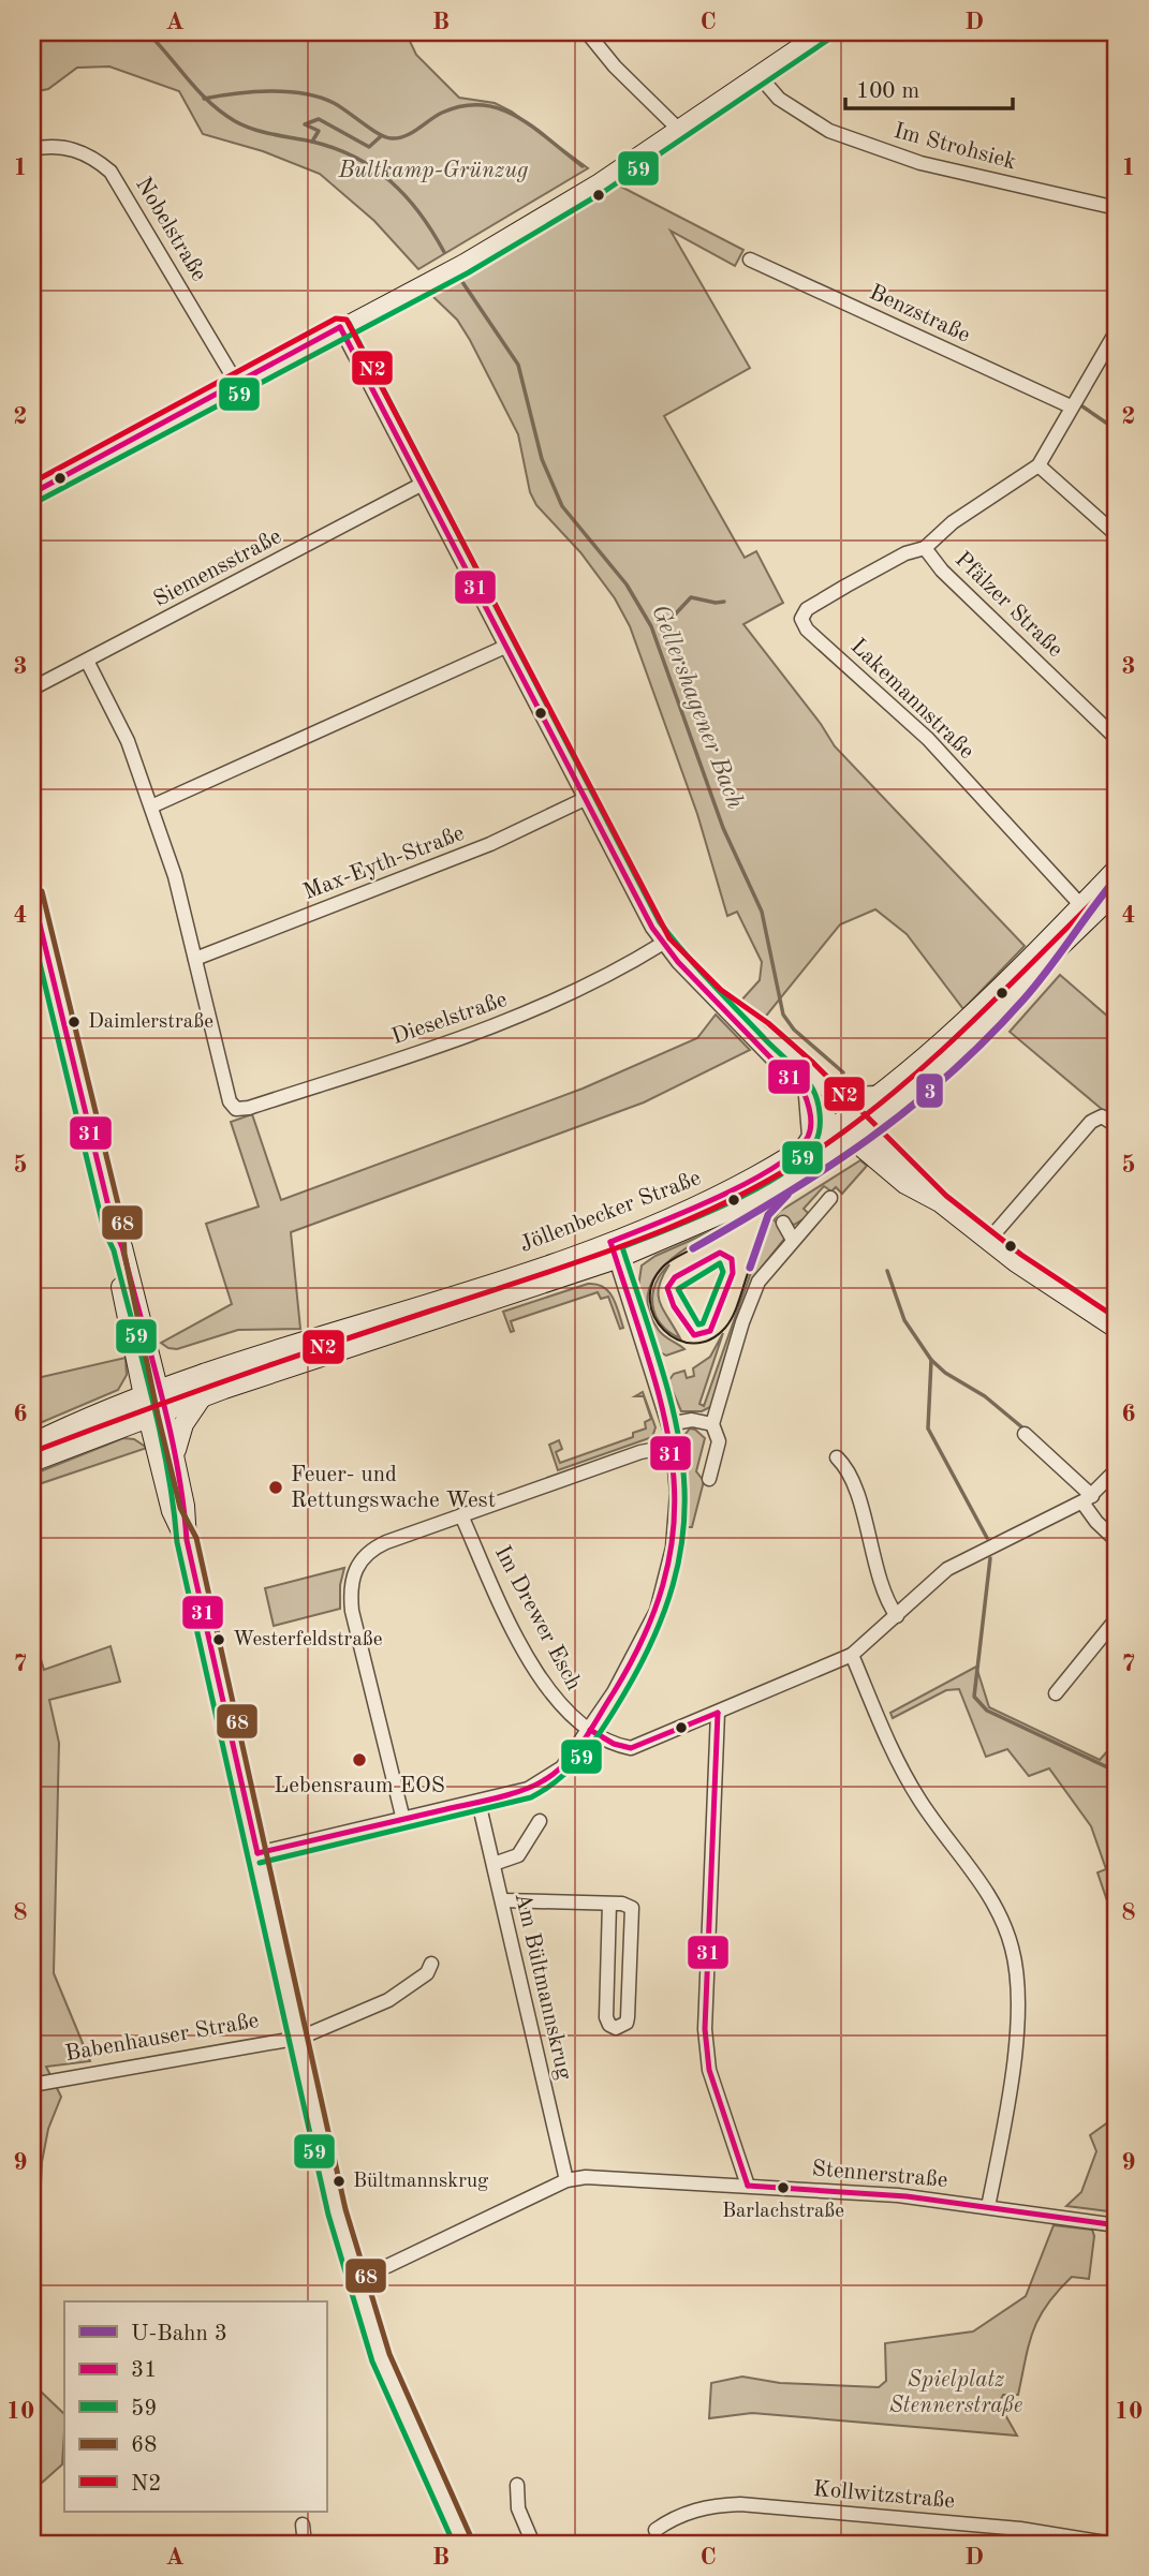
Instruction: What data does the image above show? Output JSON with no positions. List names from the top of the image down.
{
  "streets": {
    "main road": ["Jöllenbecker Straße"],
    "street": [
      "Im Strohsiek",
      "Nobelstraße",
      "Benzstraße",
      "Siemensstraße",
      "Pfälzer Straße",
      "Lakemannstraße",
      "Max-Eyth-Straße",
      "Dieselstraße",
      "Im Drewer Esch",
      "Am Bültmannskrug",
      "Babenhauser Straße",
      "Stennerstraße",
      "Kollwitzstraße"
    ]
  },
  "crossings": [
    ["Benzstraße", "Pfälzer Straße"],
    ["Pfälzer Straße", "Lakemannstraße"],
    ["Lakemannstraße", "Jöllenbecker Straße"],
    ["Max-Eyth-Straße", "Dieselstraße"],
    ["Am Bültmannskrug", "Stennerstraße"]
  ],
  "water": ["Gellershagener Bach"],
  "parks": ["Bultkamp-Grünzug", "Spielplatz Stennerstraße"],
  "places": [
    "Daimlerstraße",
    "Feuer- und Rettungswache West",
    "Westerfeldstraße",
    "Lebensraum EOS",
    "Bültmannskrug",
    "Barlachstraße"
  ],
  "lines": [
    "transit line 59",
    "transit line N2",
    "transit line 31",
    "metro line 3",
    "transit line 68"
  ],
  "legend": [
    "U-Bahn 3",
    "31",
    "59",
    "68",
    "N2"
  ],
  "scale_bar": "100 m",
  "grid": {
    "columns": [
      "A",
      "B",
      "C",
      "D"
    ],
    "rows": [
      "1",
      "2",
      "3",
      "4",
      "5",
      "6",
      "7",
      "8",
      "9",
      "10"
    ]
  }
}
